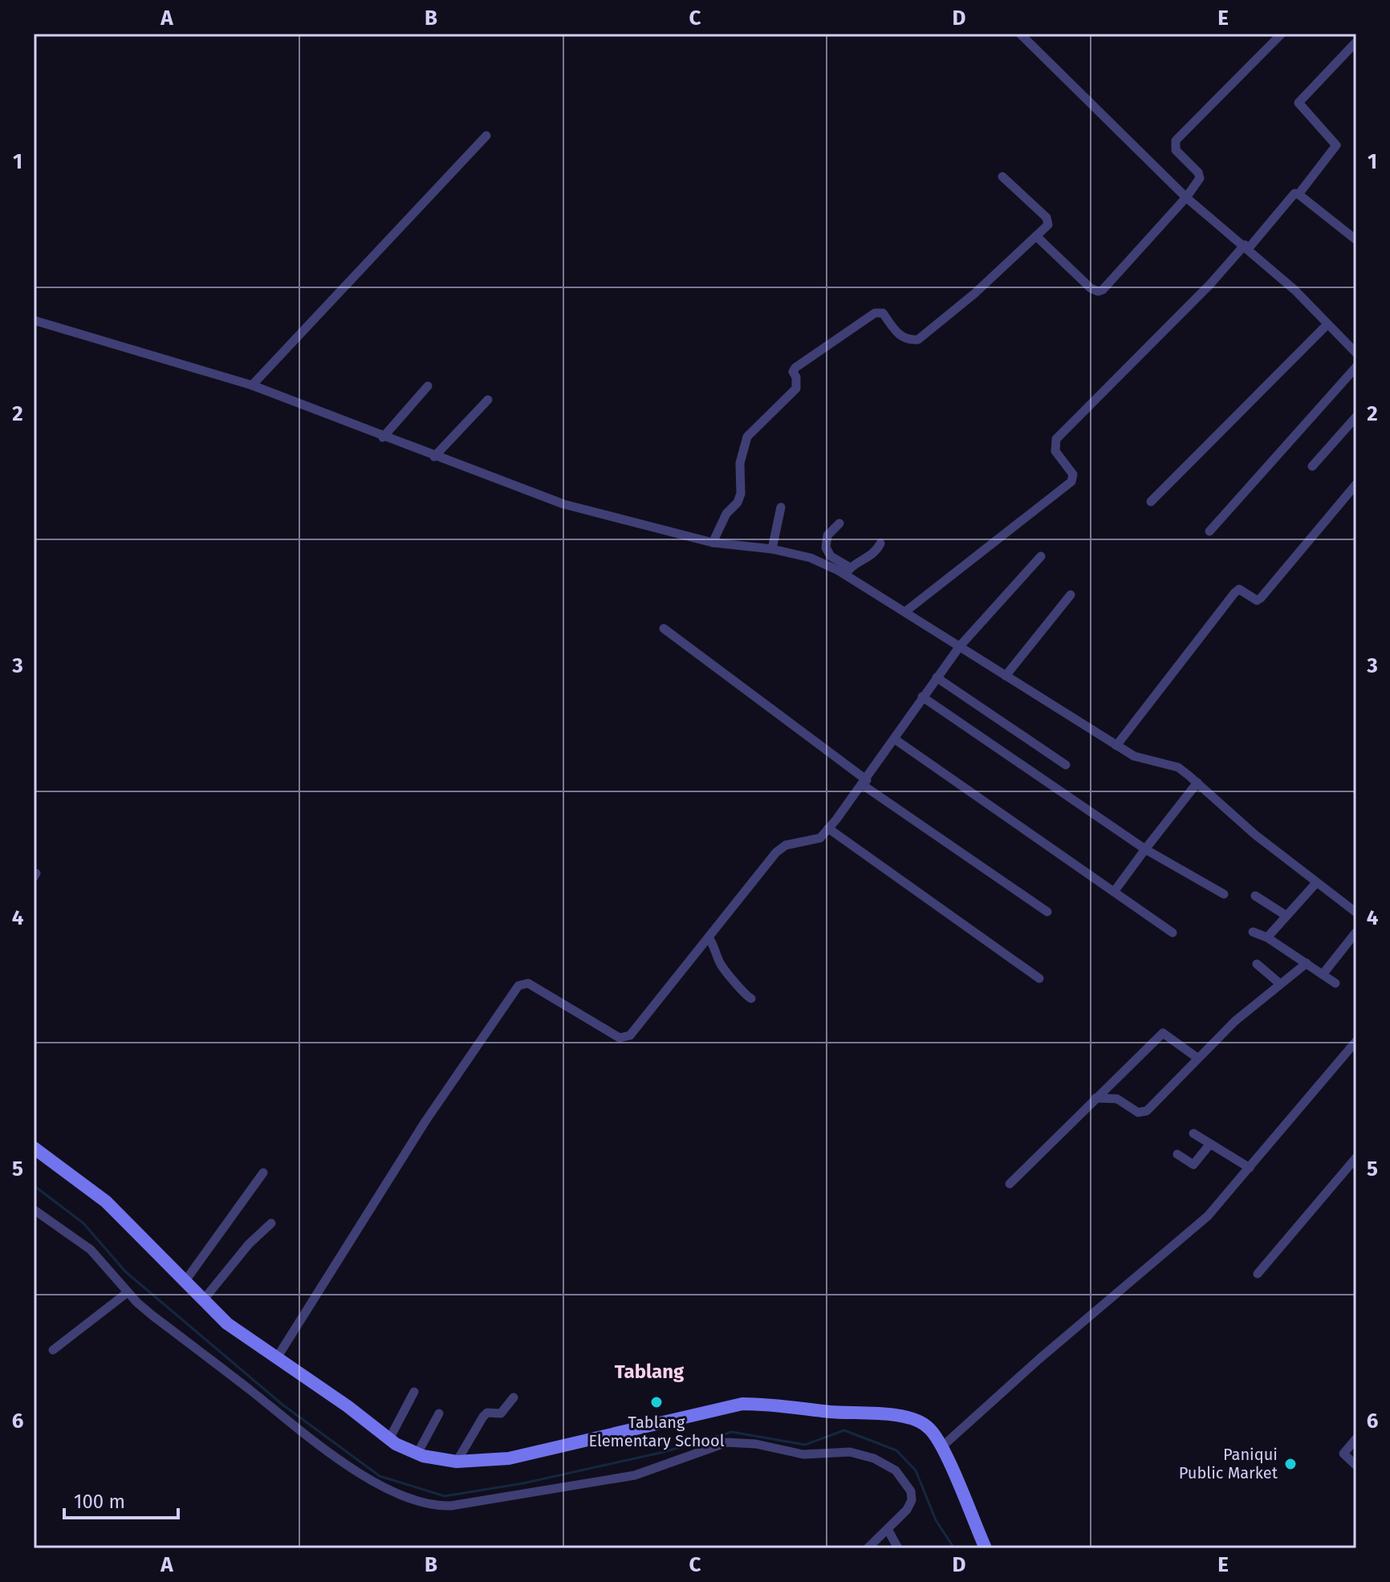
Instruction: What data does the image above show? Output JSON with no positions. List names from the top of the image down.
{
  "districts": ["Tablang"],
  "places": ["Tablang Elementary School", "Paniqui Public Market"],
  "scale_bar": "100 m",
  "grid": {
    "columns": [
      "A",
      "B",
      "C",
      "D",
      "E"
    ],
    "rows": [
      "1",
      "2",
      "3",
      "4",
      "5",
      "6"
    ]
  }
}
